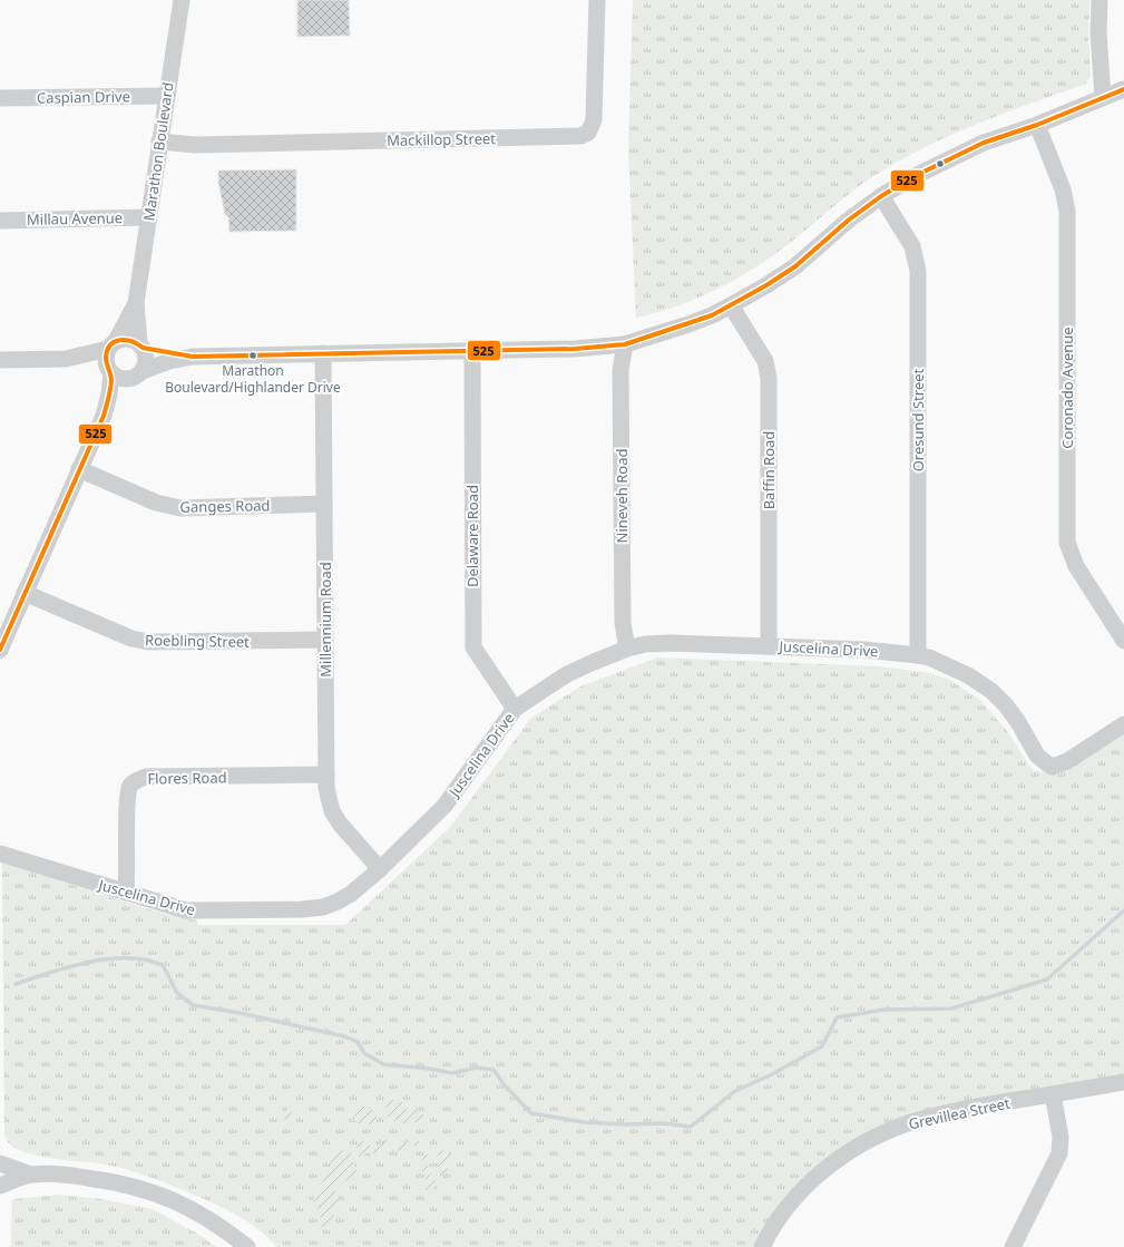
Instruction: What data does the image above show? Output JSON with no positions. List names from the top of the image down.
{
  "streets": {
    "street": [
      "Caspian Drive",
      "Mackillop Street",
      "Marathon Boulevard",
      "Millau Avenue",
      "Coronado Avenue",
      "Oresund Street",
      "Baffin Road",
      "Nineveh Road",
      "Ganges Road",
      "Delaware Road",
      "Millennium Road",
      "Roebling Street",
      "Juscelina Drive",
      "Flores Road",
      "Grevillea Street"
    ]
  },
  "crossings": [
    ["Caspian Drive", "Marathon Boulevard"],
    ["Mackillop Street", "Marathon Boulevard"],
    ["Marathon Boulevard", "Millau Avenue"],
    ["Oresund Street", "Juscelina Drive"],
    ["Baffin Road", "Juscelina Drive"],
    ["Nineveh Road", "Juscelina Drive"],
    ["Ganges Road", "Millennium Road"],
    ["Delaware Road", "Juscelina Drive"],
    ["Millennium Road", "Roebling Street"],
    ["Millennium Road", "Juscelina Drive"],
    ["Millennium Road", "Flores Road"],
    ["Juscelina Drive", "Flores Road"]
  ],
  "places": ["Marathon Boulevard/Highlander Drive"],
  "lines": ["transit line 525"]
}
